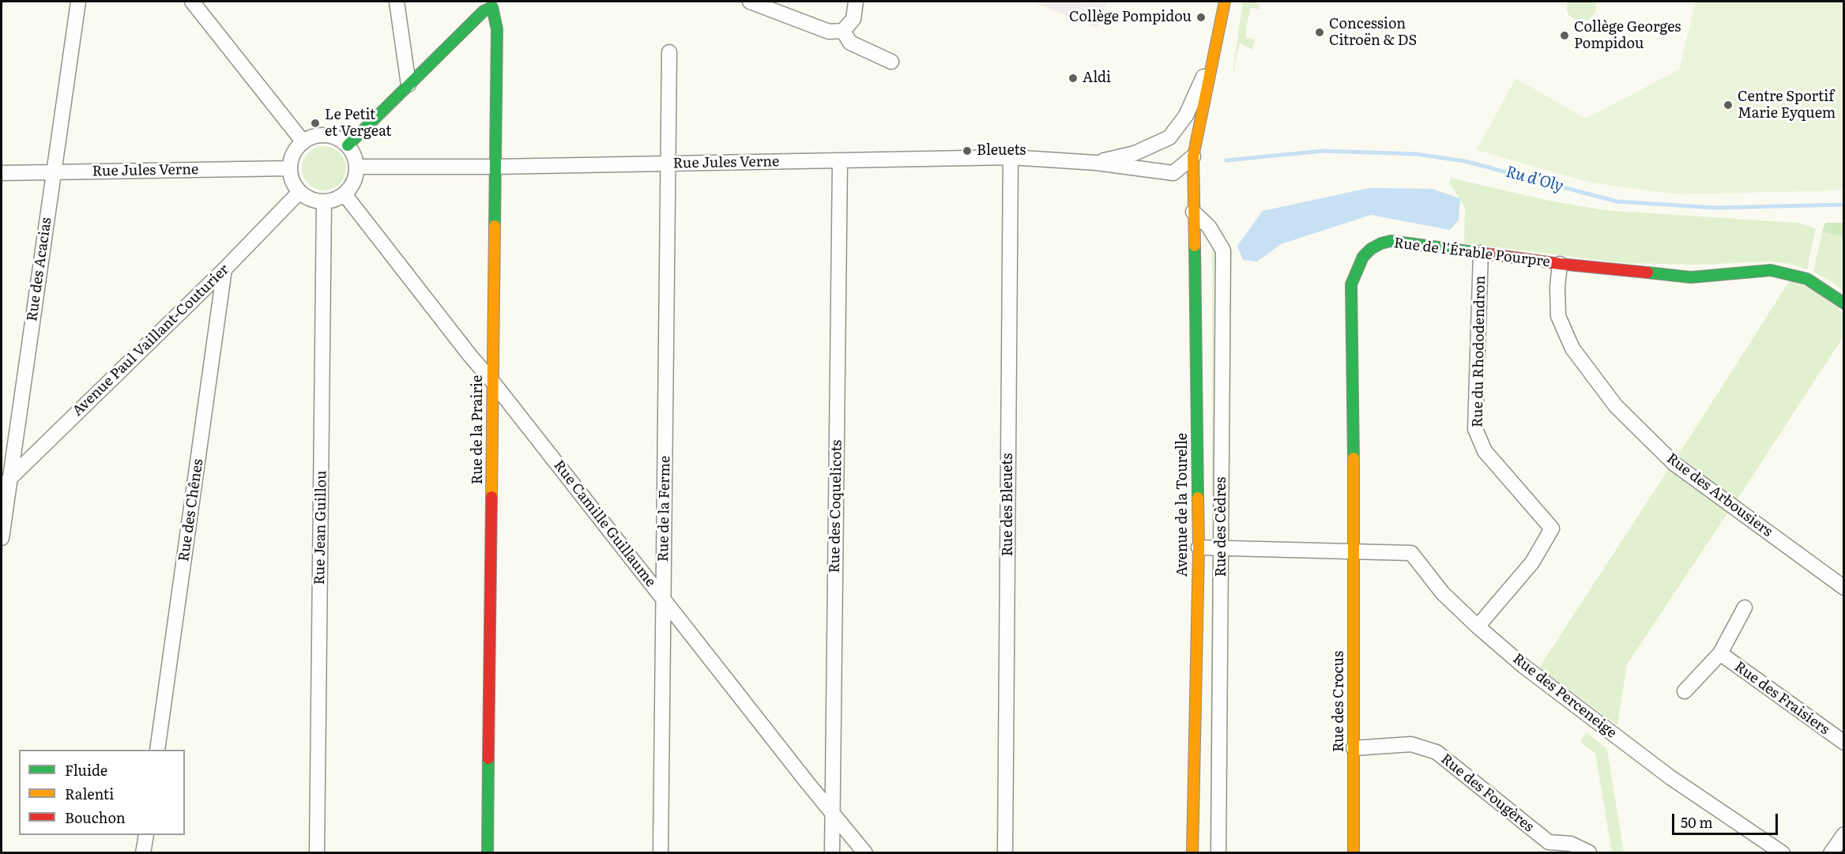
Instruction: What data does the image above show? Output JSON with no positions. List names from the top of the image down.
{
  "streets": {
    "street": [
      "Rue Jules Verne",
      "Rue de l'Érable Pourpre",
      "Rue des Acacias",
      "Avenue Paul Vaillant-Couturier",
      "Rue du Rhododendron",
      "Rue de la Prairie",
      "Rue des Arbousiers",
      "Rue des Bleuets",
      "Avenue de la Tourelle",
      "Rue des Coquelicots",
      "Rue de la Ferme",
      "Rue des Chênes",
      "Rue Camille Guillaume",
      "Rue des Cèdres",
      "Rue Jean Guillou",
      "Rue des Perceneige",
      "Rue des Fraisiers",
      "Rue des Crocus",
      "Rue des Fougères"
    ]
  },
  "crossings": [
    ["Rue Jules Verne", "Rue des Acacias"],
    ["Rue Jules Verne", "Avenue Paul Vaillant-Couturier"],
    ["Rue Jules Verne", "Rue de la Prairie"],
    ["Rue Jules Verne", "Rue des Bleuets"],
    ["Rue Jules Verne", "Avenue de la Tourelle"],
    ["Rue Jules Verne", "Rue des Coquelicots"],
    ["Rue Jules Verne", "Rue de la Ferme"],
    ["Rue Jules Verne", "Rue Camille Guillaume"],
    ["Rue Jules Verne", "Rue Jean Guillou"],
    ["Rue de l'Érable Pourpre", "Rue du Rhododendron"],
    ["Rue de l'Érable Pourpre", "Rue des Arbousiers"],
    ["Rue de l'Érable Pourpre", "Rue des Perceneige"],
    ["Rue de l'Érable Pourpre", "Rue des Crocus"],
    ["Rue des Acacias", "Avenue Paul Vaillant-Couturier"],
    ["Avenue Paul Vaillant-Couturier", "Rue des Chênes"],
    ["Avenue Paul Vaillant-Couturier", "Rue Camille Guillaume"],
    ["Avenue Paul Vaillant-Couturier", "Rue Jean Guillou"],
    ["Rue du Rhododendron", "Rue des Perceneige"],
    ["Rue de la Prairie", "Rue Camille Guillaume"],
    ["Avenue de la Tourelle", "Rue des Cèdres"],
    ["Avenue de la Tourelle", "Rue des Perceneige"],
    ["Rue des Coquelicots", "Rue Camille Guillaume"],
    ["Rue de la Ferme", "Rue Camille Guillaume"],
    ["Rue Camille Guillaume", "Rue Jean Guillou"],
    ["Rue des Cèdres", "Rue des Perceneige"],
    ["Rue des Perceneige", "Rue des Crocus"],
    ["Rue des Crocus", "Rue des Fougères"]
  ],
  "water": ["Ru d'Oly"],
  "places": [
    "Collège Pompidou",
    "Concession Citroën & DS",
    "Collège Georges Pompidou",
    "Aldi",
    "Centre Sportif Marie Eyquem",
    "Le Petit et Vergeat",
    "Bleuets"
  ],
  "legend": ["Fluide", "Ralenti", "Bouchon"],
  "scale_bar": "50 m"
}
